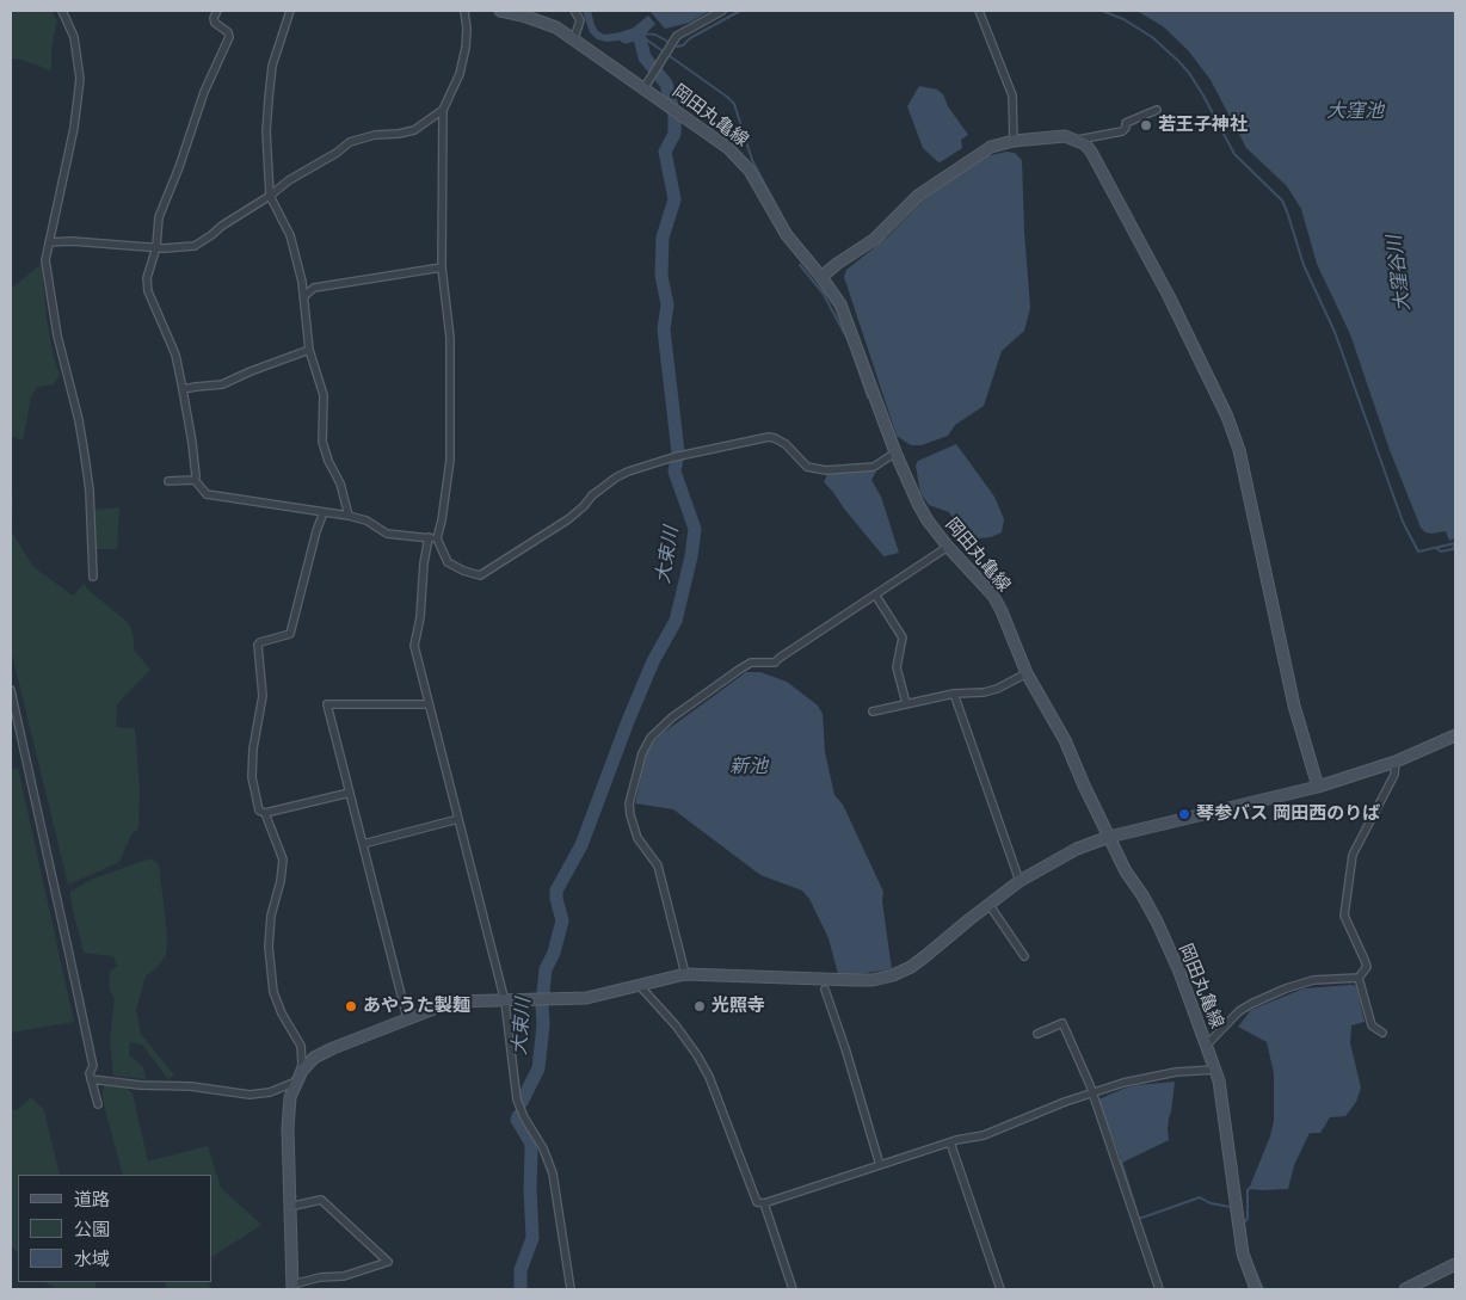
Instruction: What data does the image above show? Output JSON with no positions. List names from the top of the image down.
{
  "streets": {
    "street": ["岡田丸亀線"]
  },
  "water": [
    "大窪池",
    "大窪谷川",
    "大束川",
    "新池"
  ],
  "places": [
    "若王子神社",
    "琴参バス 岡田西のりば",
    "あやうた製麺",
    "光照寺"
  ],
  "legend": ["道路", "公園", "水域"]
}
